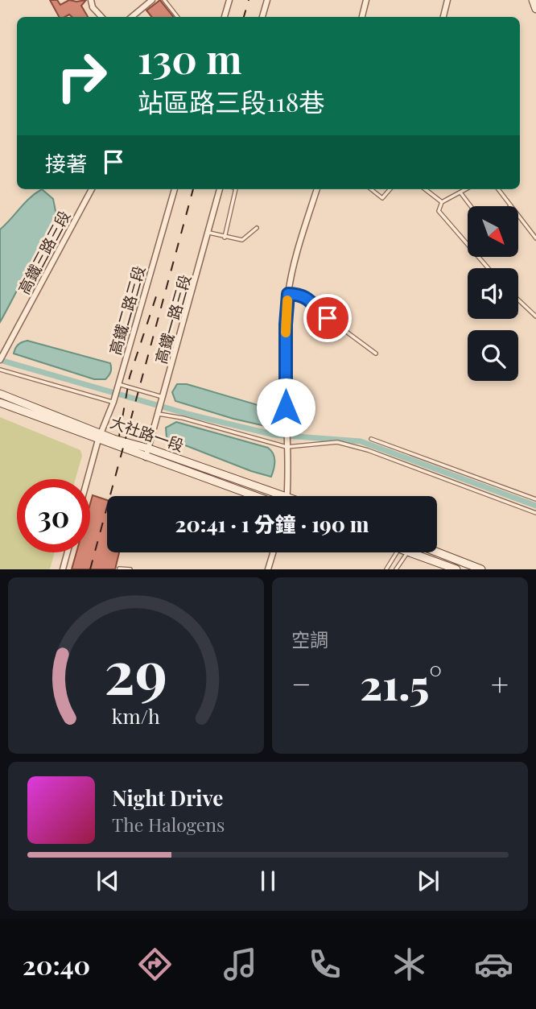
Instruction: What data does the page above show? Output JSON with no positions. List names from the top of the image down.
{
  "streets": {
    "street": [
      "高鐵三路三段",
      "高鐵二路三段",
      "高鐵一路三段",
      "大社路一段"
    ]
  },
  "crossings": [
    ["高鐵二路三段", "大社路一段"],
    ["高鐵一路三段", "大社路一段"]
  ],
  "north": "bottom right",
  "page": {
    "turn": ["130 m", "站區路三段118巷"],
    "then": "接著",
    "limit": "30",
    "trip": "20:41 · 1 分鐘 · 190 m",
    "tile": "空調",
    "heat": ["−", "21.5°", "+"],
    "song": ["Night Drive", "The Halogens"],
    "tabs": "20:40",
    "gauge": ["29", "km/h"]
  }
}
